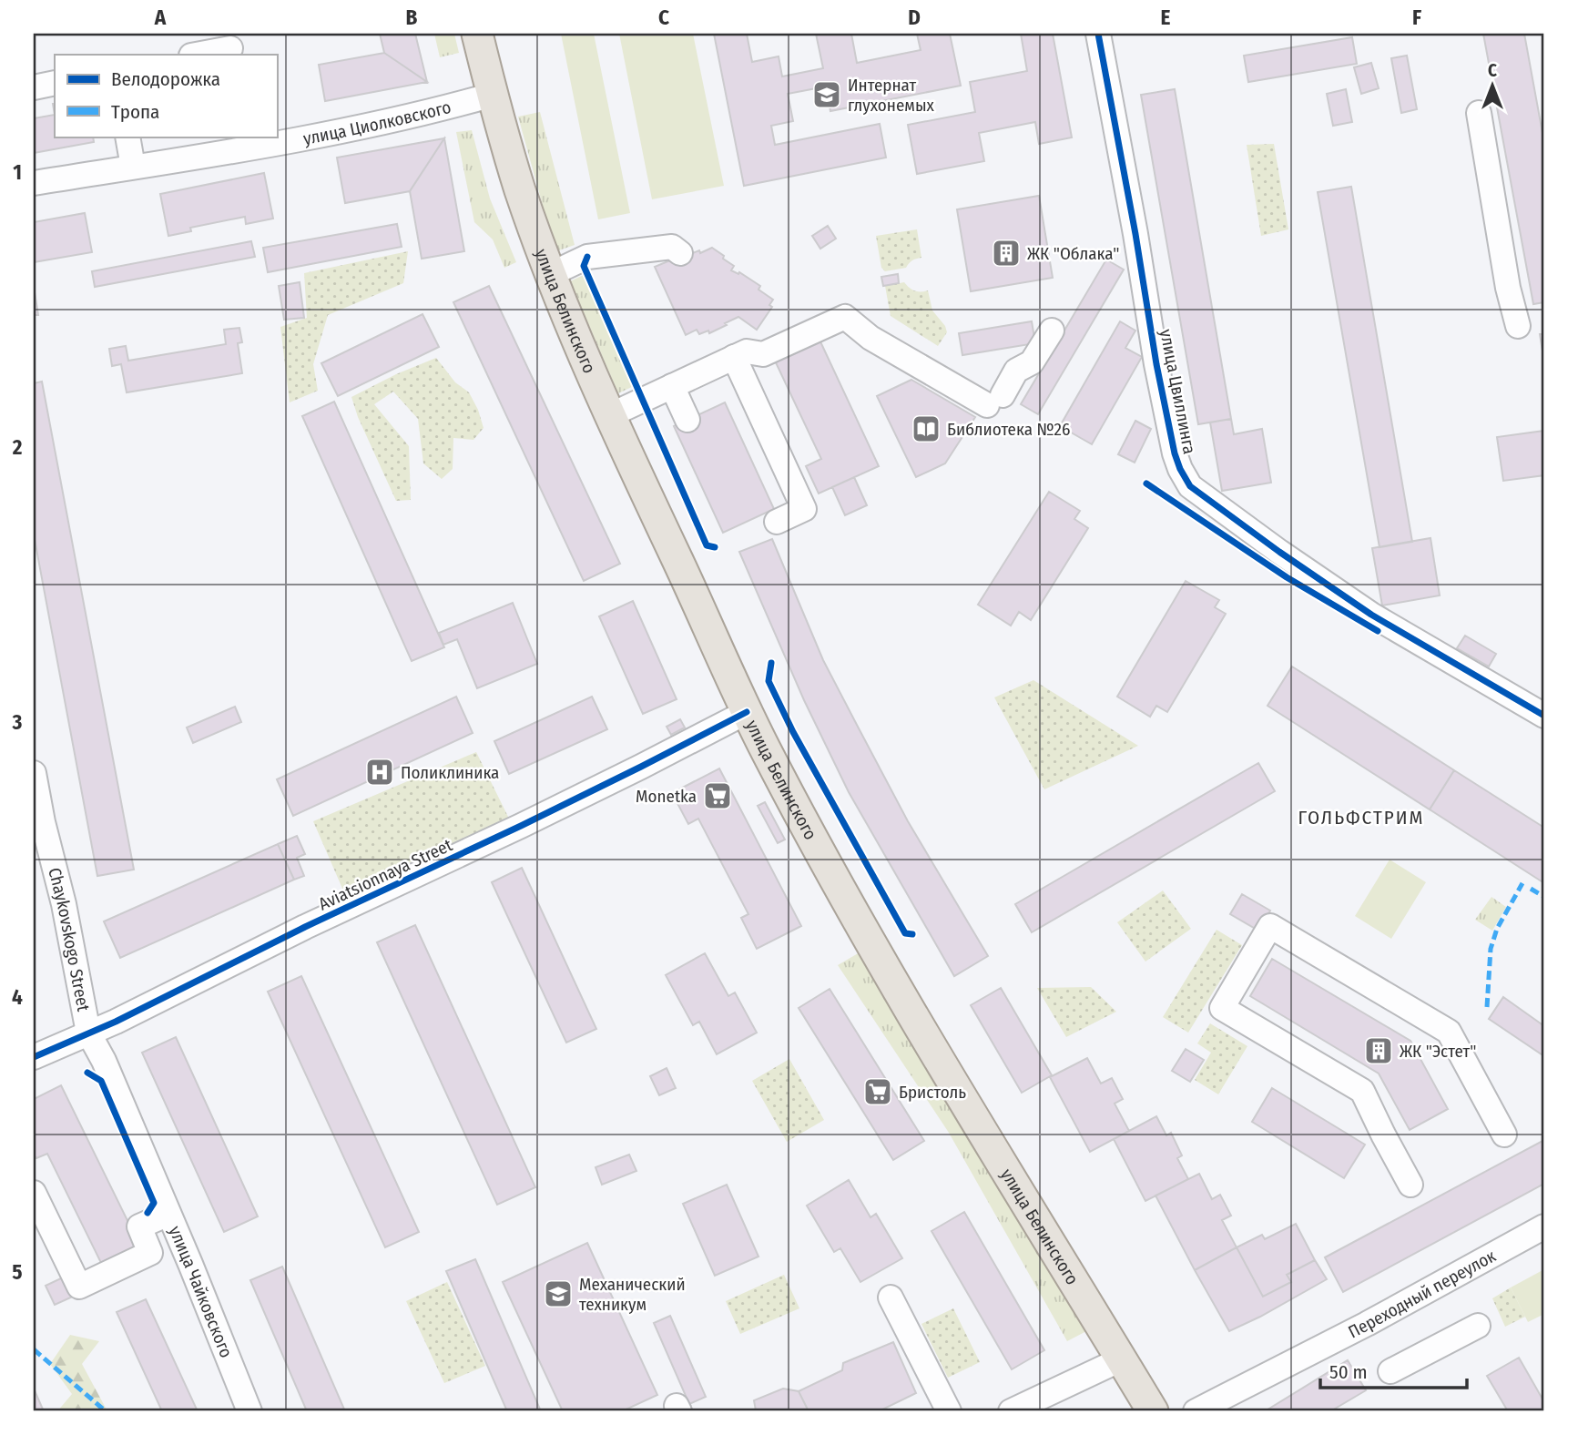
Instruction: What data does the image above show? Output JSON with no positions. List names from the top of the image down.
{
  "streets": {
    "main road": ["улица Белинского"],
    "street": [
      "улица Циолковского",
      "улица Цвиллинга",
      "Aviatsionnaya Street",
      "Chaykovskogo Street",
      "улица Чайковского",
      "Переходный переулок"
    ]
  },
  "crossings": [
    ["улица Циолковского", "улица Белинского"],
    ["улица Белинского", "Aviatsionnaya Street"],
    ["Aviatsionnaya Street", "Chaykovskogo Street"],
    ["Aviatsionnaya Street", "улица Чайковского"],
    ["Chaykovskogo Street", "улица Чайковского"]
  ],
  "districts": ["ГОЛЬФСТРИМ"],
  "places": {
    "school or university": ["Интернат глухонемых", "Механический техникум"],
    "building": ["ЖК \"Облака\"", "ЖК \"Эстет\""],
    "library": ["Библиотека №26"],
    "hospital": ["Поликлиника"],
    "supermarket": ["Monetka", "Бристоль"]
  },
  "legend": ["Велодорожка", "Тропа"],
  "scale_bar": "50 m",
  "north": "top",
  "grid": {
    "columns": [
      "A",
      "B",
      "C",
      "D",
      "E",
      "F"
    ],
    "rows": [
      "1",
      "2",
      "3",
      "4",
      "5"
    ]
  }
}
